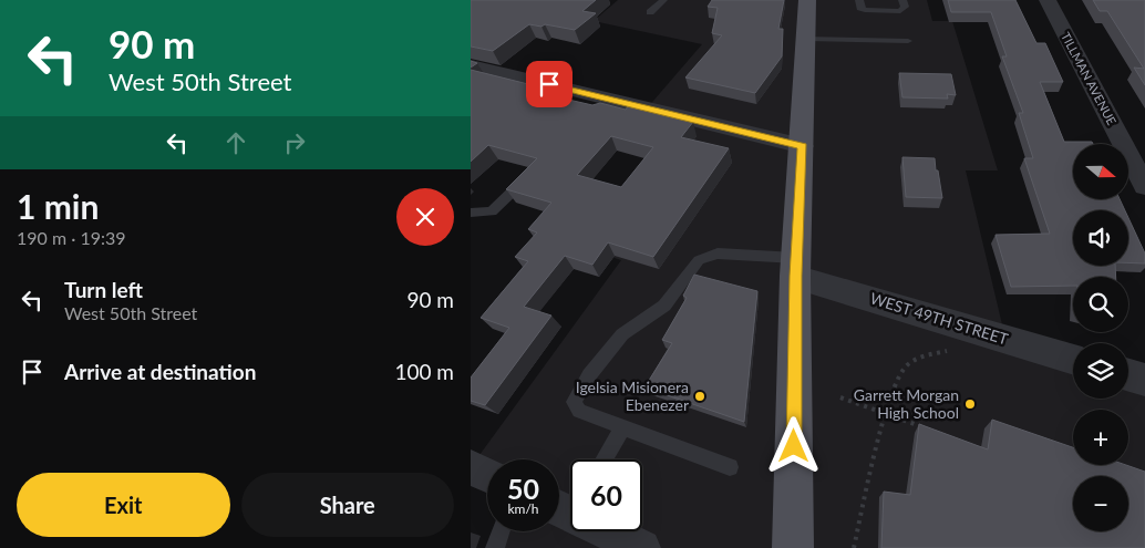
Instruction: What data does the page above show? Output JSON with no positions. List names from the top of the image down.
{
  "streets": {
    "street": ["TILLMAN AVENUE", "WEST 49TH STREET"]
  },
  "places": ["Igelsia Misionera Ebenezer", "Garrett Morgan High School"],
  "north": "right",
  "page": {
    "turn": ["90 m", "West 50th Street"],
    "map_buttons": ["+", "−"],
    "heading": ["1 min", "190 m · 19:39"],
    "list": [
      {
        "name": "Turn left",
        "note": "West 50th Street",
        "value": "90 m"
      },
      {
        "name": "Arrive at destination",
        "value": "100 m"
      }
    ],
    "speed": "50 km/h",
    "limit": "60",
    "buttons": ["Exit", "Share"]
  }
}
